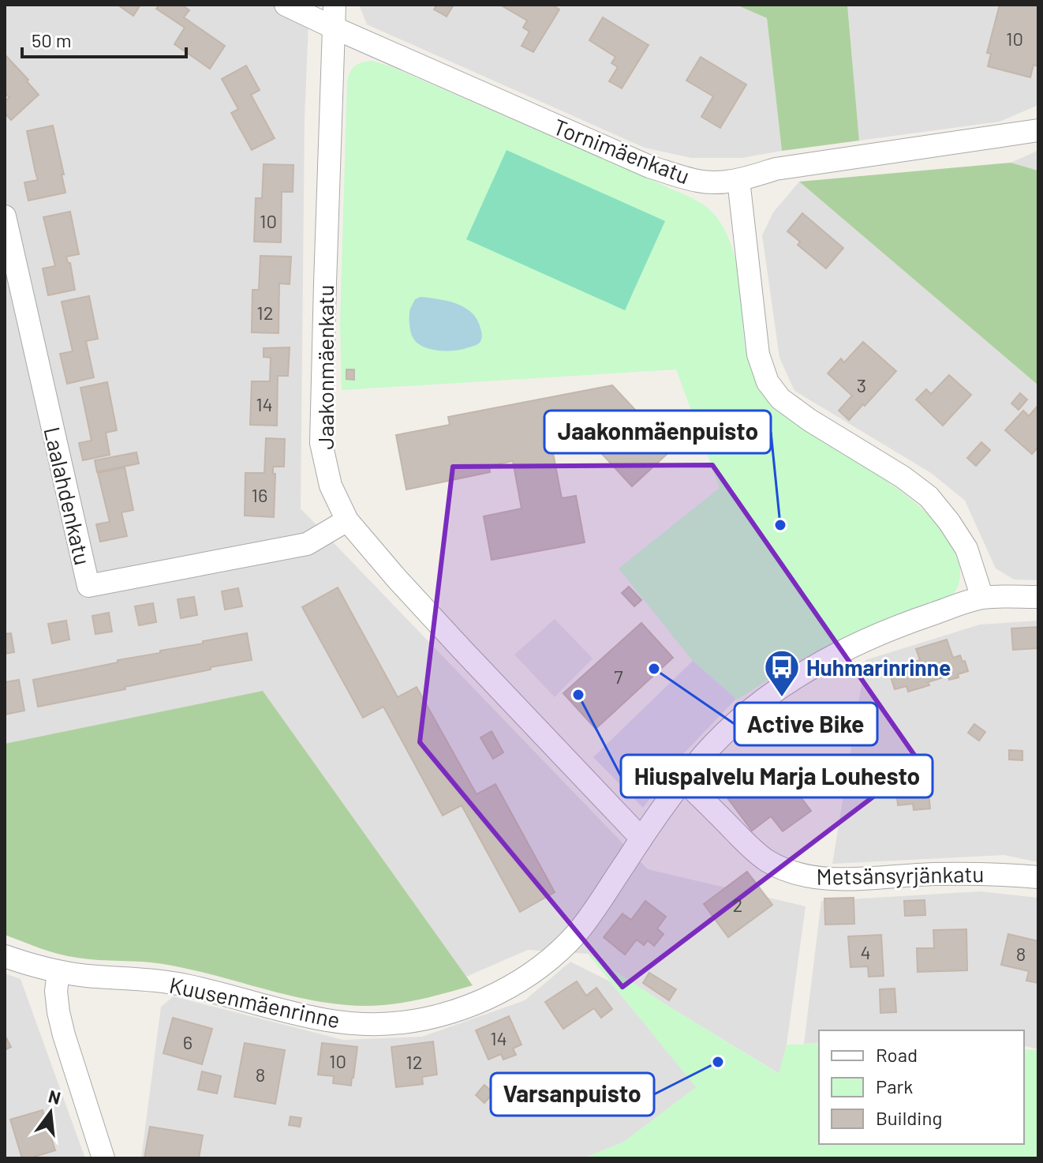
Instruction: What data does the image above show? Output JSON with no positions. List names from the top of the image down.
{
  "streets": {
    "street": [
      "Tornimäenkatu",
      "Jaakonmäenkatu",
      "Laalahdenkatu",
      "Metsänsyrjänkatu",
      "Kuusenmäenrinne"
    ]
  },
  "crossings": [
    ["Tornimäenkatu", "Jaakonmäenkatu"],
    ["Jaakonmäenkatu", "Laalahdenkatu"],
    ["Jaakonmäenkatu", "Kuusenmäenrinne"],
    ["Metsänsyrjänkatu", "Kuusenmäenrinne"]
  ],
  "places": {
    "other": [
      "Jaakonmäenpuisto",
      "Active Bike",
      "Hiuspalvelu Marja Louhesto",
      "Varsanpuisto"
    ],
    "bus stop": ["Huhmarinrinne"]
  },
  "house_numbers": [
    "10",
    "10",
    "12",
    "3",
    "14",
    "16",
    "7",
    "2",
    "4",
    "8",
    "14",
    "6",
    "10",
    "12",
    "8"
  ],
  "legend": ["Road", "Park", "Building"],
  "scale_bar": "50 m",
  "north": "top"
}
